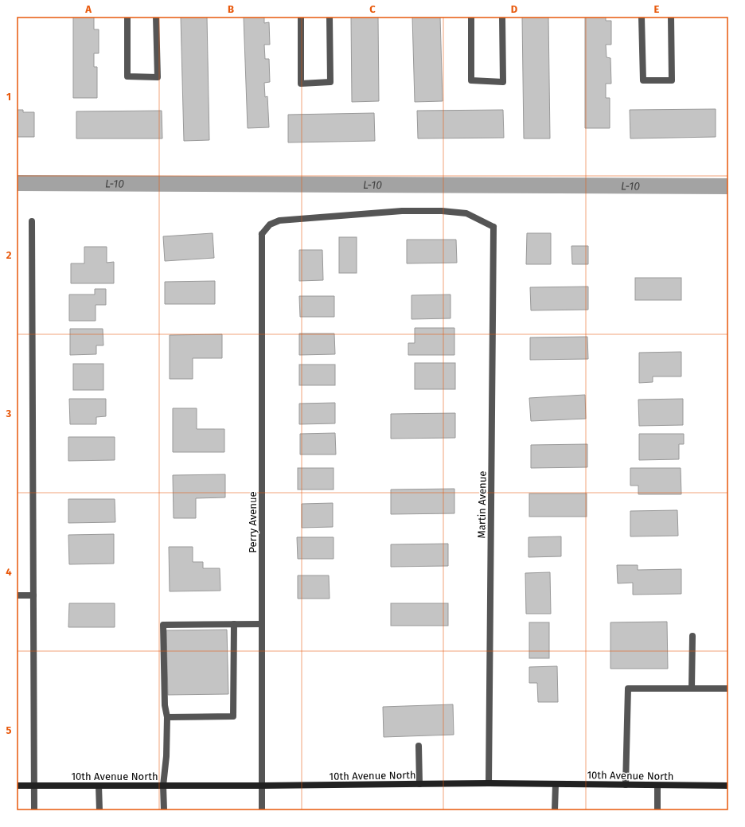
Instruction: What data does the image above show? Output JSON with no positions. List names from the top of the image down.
{
  "streets": {
    "street": ["Martin Avenue", "Perry Avenue", "10th Avenue North"]
  },
  "crossings": [
    ["Martin Avenue", "Perry Avenue"],
    ["Martin Avenue", "10th Avenue North"],
    ["Perry Avenue", "10th Avenue North"]
  ],
  "water": ["L-10"],
  "grid": {
    "columns": [
      "A",
      "B",
      "C",
      "D",
      "E"
    ],
    "rows": [
      "1",
      "2",
      "3",
      "4",
      "5"
    ]
  }
}
